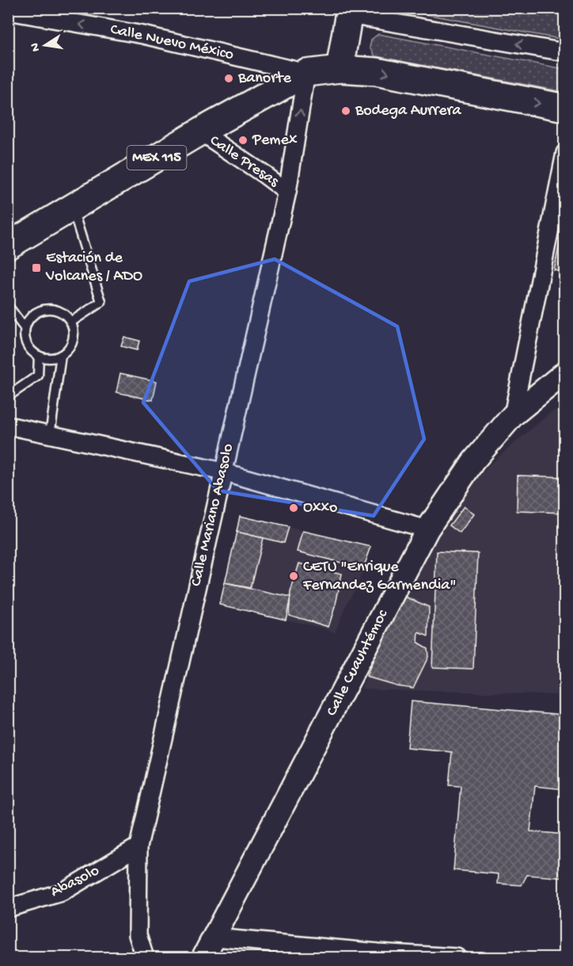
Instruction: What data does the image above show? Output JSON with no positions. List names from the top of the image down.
{
  "streets": {
    "main road": ["MEX 115", "Calle Cuauhtémoc"],
    "street": [
      "Calle Nuevo México",
      "Calle Presas",
      "Calle Mariano Abasolo",
      "Abasolo"
    ]
  },
  "crossings": [
    ["Calle Nuevo México", "MEX 115"],
    ["Calle Nuevo México", "Calle Mariano Abasolo"],
    ["MEX 115", "Calle Presas"],
    ["MEX 115", "Calle Mariano Abasolo"],
    ["Calle Presas", "Calle Mariano Abasolo"],
    ["Calle Mariano Abasolo", "Abasolo"]
  ],
  "one_way": ["Calle Nuevo México"],
  "places": {
    "other": [
      "Banorte",
      "Bodega Aurrera",
      "Pemex",
      "Oxxo",
      "CETU \"Enrique Fernandez Garmendia\""
    ],
    "transit": ["Estación de Volcanes / ADO"]
  },
  "north": "left"
}
